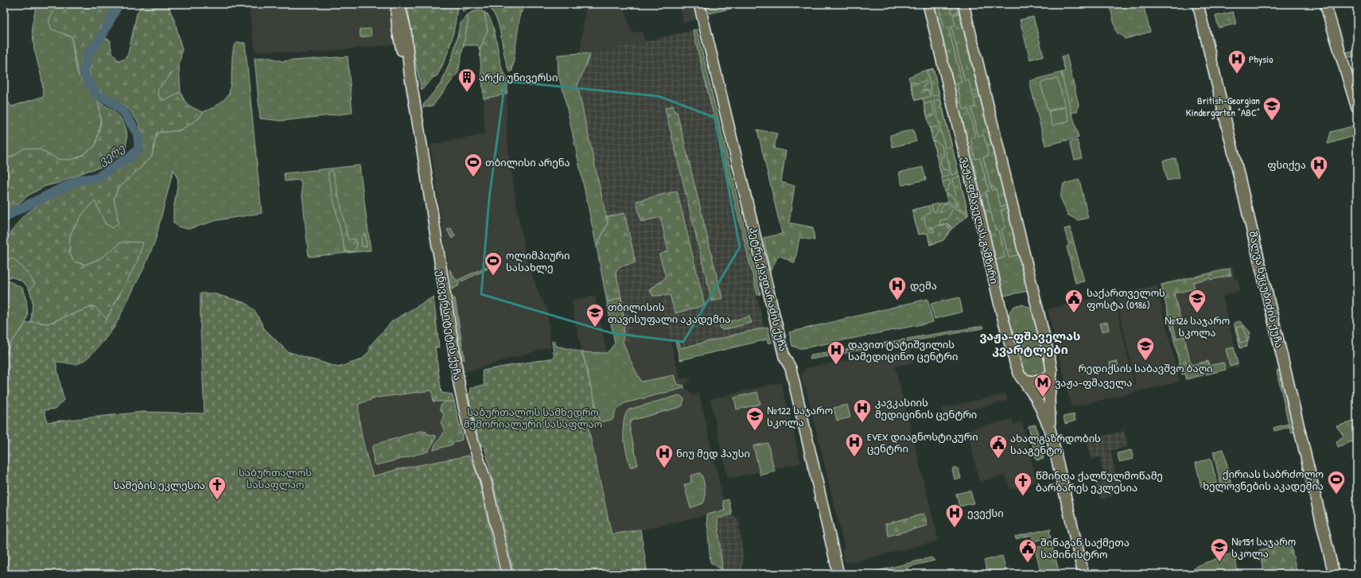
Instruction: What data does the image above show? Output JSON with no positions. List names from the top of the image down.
{
  "streets": {
    "main road": [
      "ვაჟა-ფშაველას გამზირი",
      "პეტრე ქავთარაძის ქუჩა",
      "შალვა ნუცუბიძის ქუჩა",
      "უნივერსიტეტის ქუჩა"
    ]
  },
  "districts": ["ვაჟა-ფშაველას კვარტლები"],
  "water": ["ვერე"],
  "parks": ["საბურთალოს სამხედრო მემორიალური სასაფლაო", "საბურთალოს სასაფლაო"],
  "places": {
    "hospital": [
      "Physio",
      "ფსიქეა",
      "დემა",
      "დავით ტატიშვილის სამედიცინო ცენტრი",
      "კავკასიის მედიცინის ცენტრი",
      "EVEX დიაგნოსტიკური ცენტრი",
      "ნიუ მედ ჰაუსი",
      "ევექსი"
    ],
    "building": ["არქი უნივერსი"],
    "school or university": [
      "British-Georgian Kindergarten \"ABC\"",
      "№126 საჯარო სკოლა",
      "თბილისის თავისუფალი აკადემია",
      "რედიქსის საბავშვო ბაღი",
      "№122 საჯარო სკოლა",
      "№151 საჯარო სკოლა"
    ],
    "sports": ["თბილისი არენა", "ოლიმპიური სასახლე", "ქირიას საბრძოლო ხელოვნების აკადემია"],
    "public building": ["საქართველოს ფოსტა (0186)", "ახალგაზრდობის სააგენტო", "შინაგან საქმეთა სამინისტრო"],
    "metro station": ["ვაჟა-ფშაველა"],
    "church": ["წმინდა ქალწულმოწამე ბარბარეს ეკლესია", "სამების ეკლესია"]
  }
}
